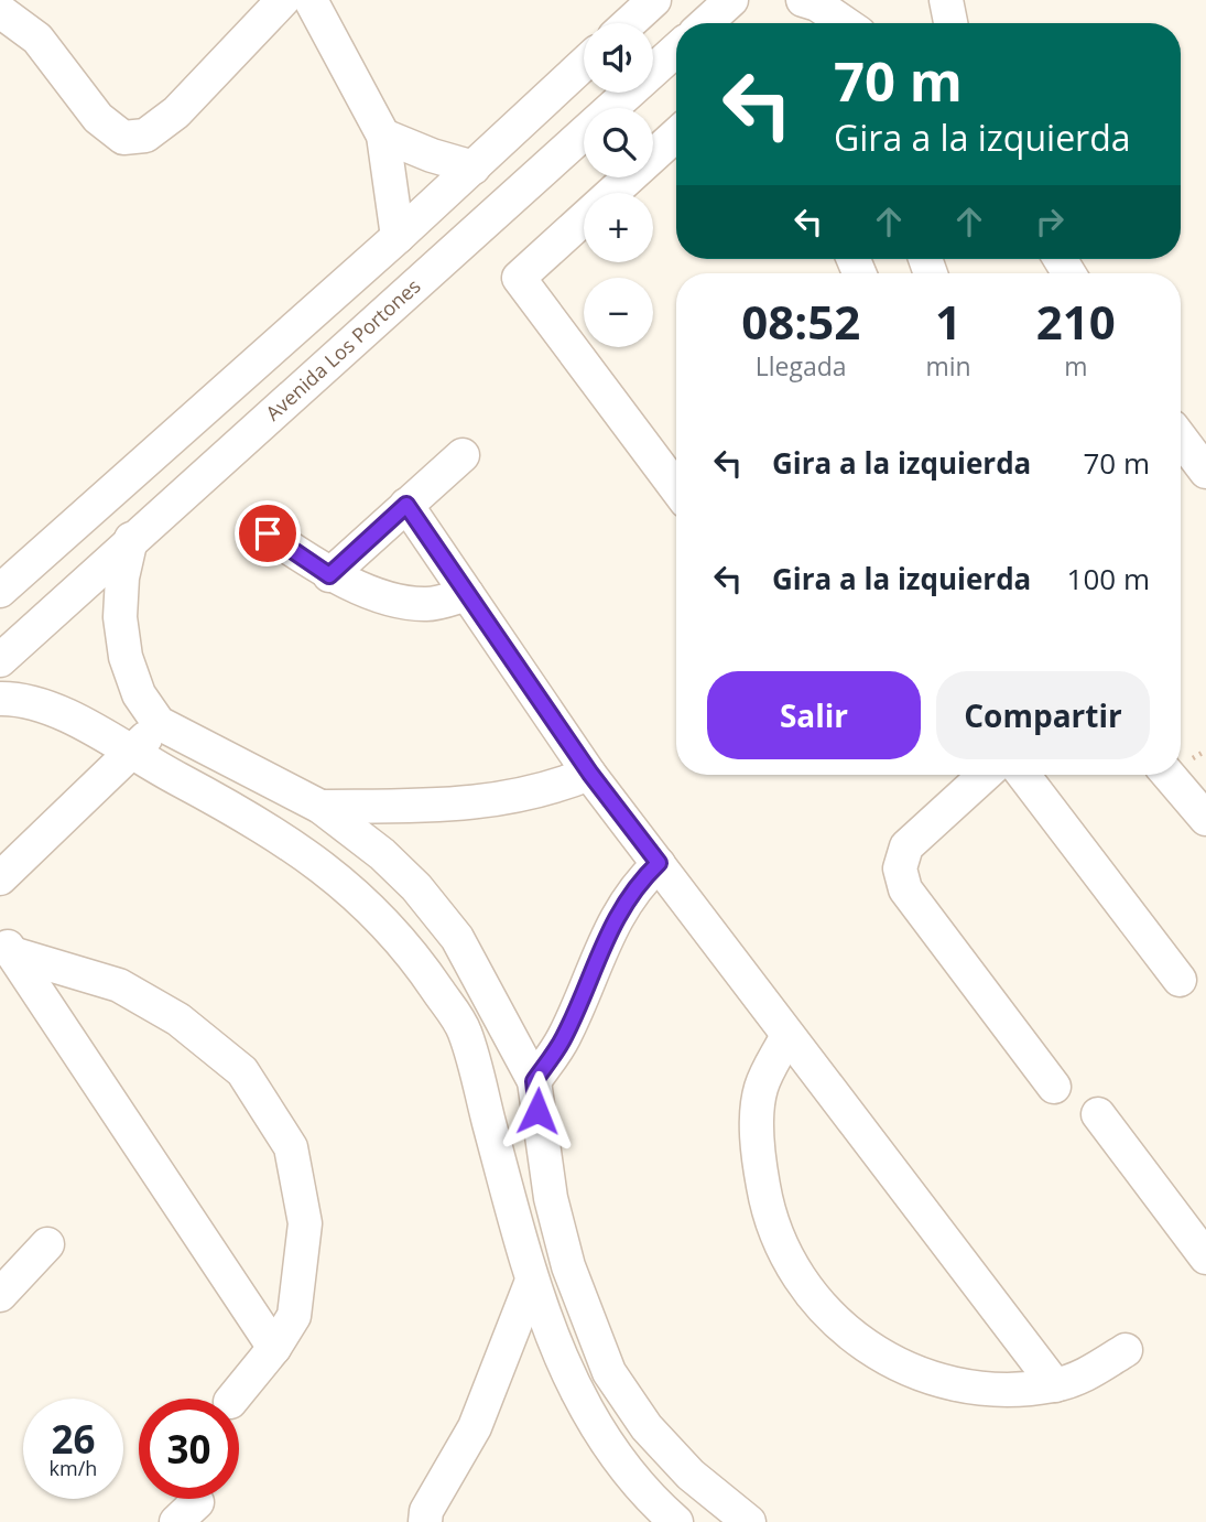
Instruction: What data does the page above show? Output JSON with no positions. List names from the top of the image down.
{
  "streets": {
    "street": ["Avenida Los Portones"]
  },
  "page": {
    "map_buttons": ["+", "−"],
    "turn": ["70 m", "Gira a la izquierda"],
    "eta": [
      "08:52",
      "Llegada",
      "1",
      "min",
      "210",
      "m"
    ],
    "list": [
      {
        "name": "Gira a la izquierda",
        "value": "70 m"
      },
      {
        "name": "Gira a la izquierda",
        "value": "100 m"
      }
    ],
    "buttons": ["Salir", "Compartir"],
    "speed": "26 km/h",
    "limit": "30"
  }
}
